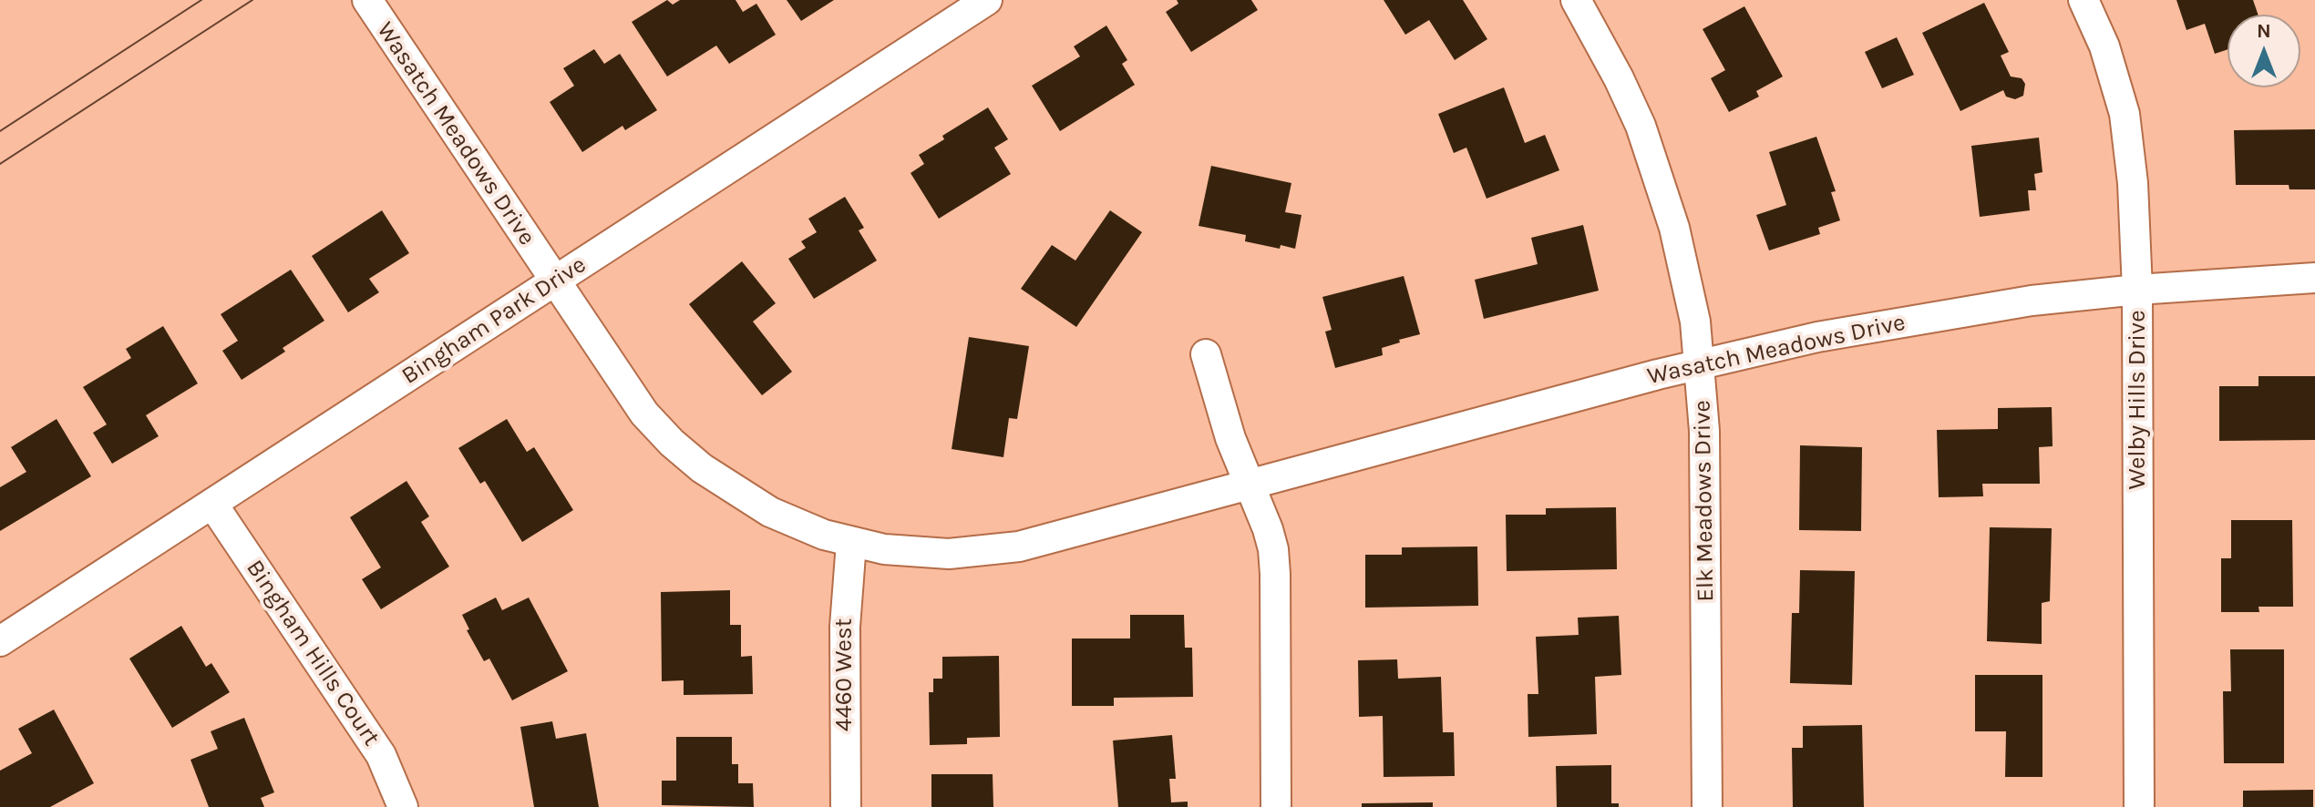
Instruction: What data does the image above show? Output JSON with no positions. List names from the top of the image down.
{
  "streets": {
    "street": [
      "Wasatch Meadows Drive",
      "Bingham Park Drive",
      "Welby Hills Drive",
      "Elk Meadows Drive",
      "Bingham Hills Court",
      "4460 West"
    ]
  },
  "crossings": [
    ["Wasatch Meadows Drive", "Bingham Park Drive"],
    ["Wasatch Meadows Drive", "Welby Hills Drive"],
    ["Wasatch Meadows Drive", "Elk Meadows Drive"],
    ["Wasatch Meadows Drive", "4460 West"],
    ["Bingham Park Drive", "Bingham Hills Court"]
  ],
  "north": "top"
}
